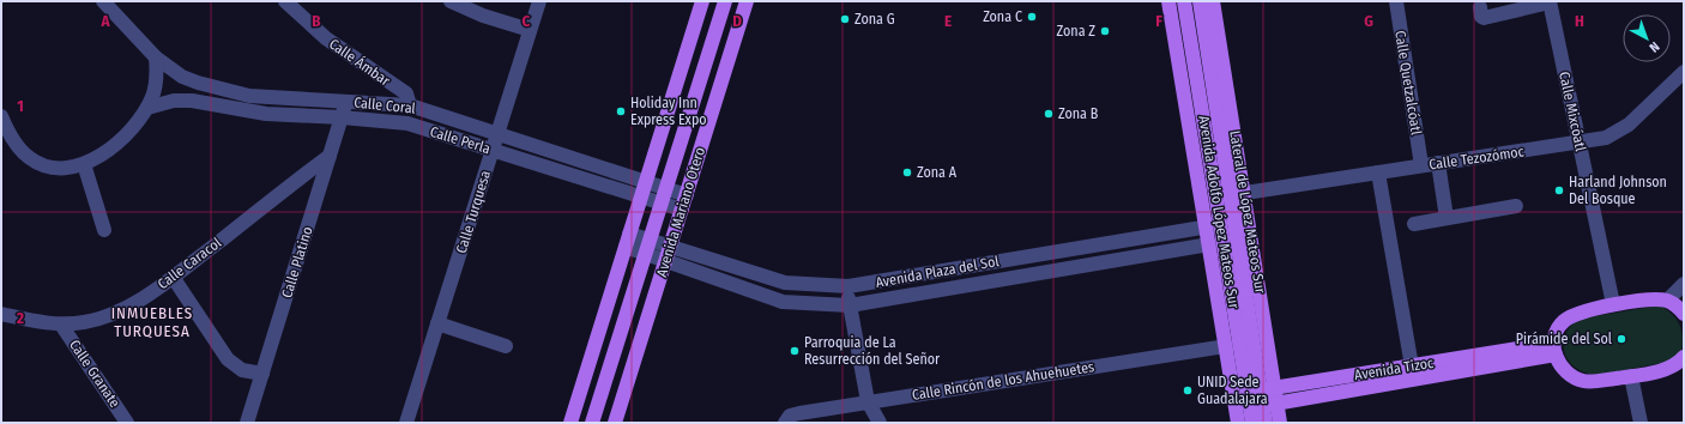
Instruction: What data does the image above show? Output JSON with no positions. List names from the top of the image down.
{
  "streets": {
    "main road": [
      "Avenida Mariano Otero",
      "Avenida Adolfo López Mateos Sur",
      "Lateral de López Mateos Sur",
      "Avenida Tizoc"
    ],
    "street": [
      "Calle Ámbar",
      "Calle Quetzalcóatl",
      "Calle Coral",
      "Calle Mixcóatl",
      "Calle Perla",
      "Calle Tezozómoc",
      "Calle Turquesa",
      "Calle Platino",
      "Calle Caracol",
      "Avenida Plaza del Sol",
      "Calle Granate",
      "Calle Rincón de los Ahuehuetes"
    ]
  },
  "crossings": [
    ["Calle Ámbar", "Calle Coral"],
    ["Calle Quetzalcóatl", "Calle Tezozómoc"],
    ["Calle Coral", "Calle Turquesa"],
    ["Calle Coral", "Avenida Mariano Otero"],
    ["Calle Coral", "Calle Platino"],
    ["Calle Mixcóatl", "Calle Tezozómoc"],
    ["Calle Perla", "Calle Turquesa"],
    ["Calle Perla", "Avenida Mariano Otero"],
    ["Calle Perla", "Calle Platino"],
    ["Calle Tezozómoc", "Lateral de López Mateos Sur"],
    ["Avenida Mariano Otero", "Avenida Plaza del Sol"],
    ["Avenida Adolfo López Mateos Sur", "Avenida Plaza del Sol"],
    ["Avenida Adolfo López Mateos Sur", "Avenida Tizoc"],
    ["Lateral de López Mateos Sur", "Avenida Plaza del Sol"],
    ["Lateral de López Mateos Sur", "Avenida Tizoc"],
    ["Calle Platino", "Calle Caracol"],
    ["Calle Caracol", "Calle Granate"]
  ],
  "districts": ["INMUEBLES TURQUESA"],
  "places": [
    "Zona C",
    "Zona G",
    "Zona Z",
    "Holiday Inn Express Expo",
    "Zona B",
    "Zona A",
    "Harland Johnson Del Bosque",
    "Pirámide del Sol",
    "Parroquia de La Resurrección del Señor",
    "UNID Sede Guadalajara"
  ],
  "north": "bottom right",
  "grid": {
    "columns": [
      "A",
      "B",
      "C",
      "D",
      "E",
      "F",
      "G",
      "H"
    ],
    "rows": ["1", "2"]
  }
}
